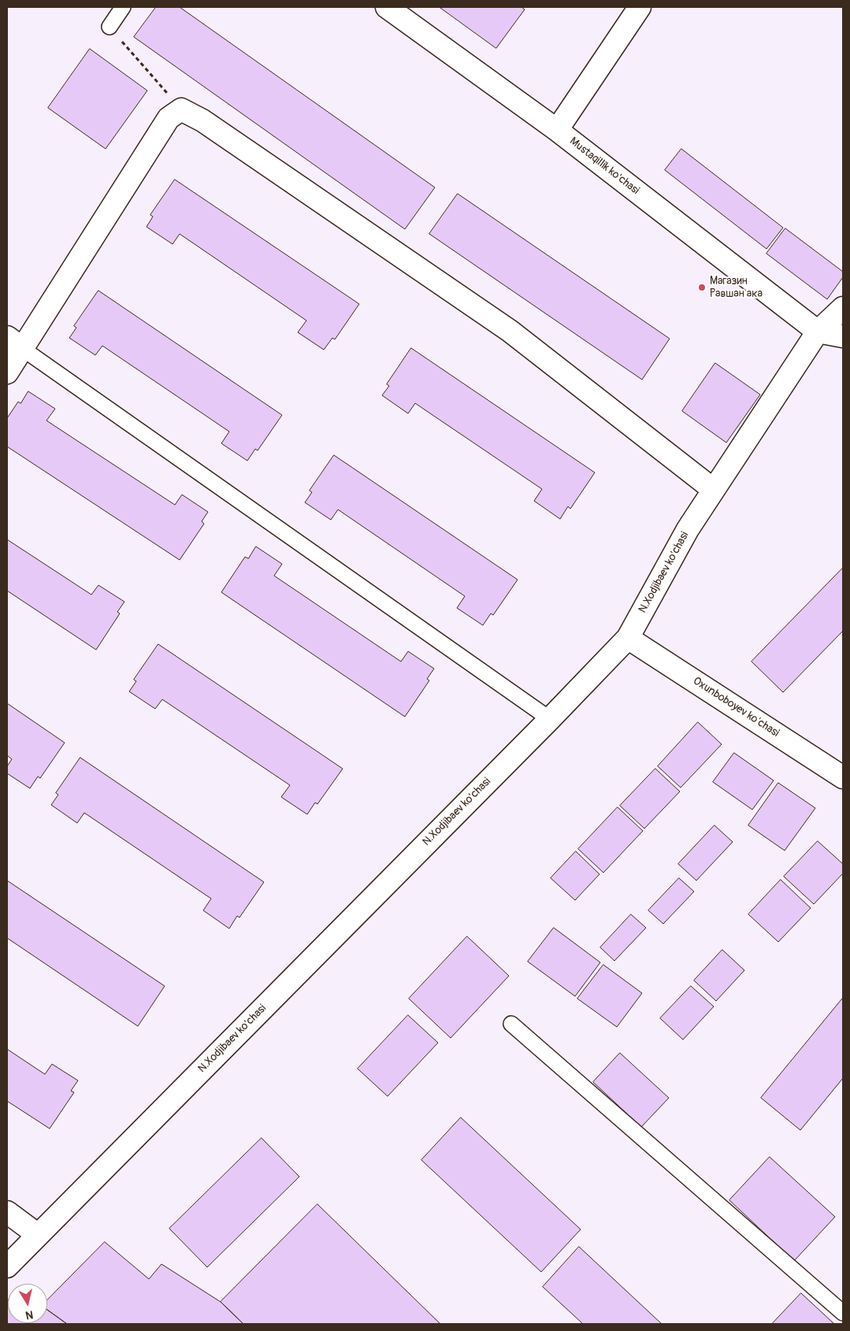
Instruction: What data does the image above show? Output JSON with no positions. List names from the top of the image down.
{
  "streets": {
    "street": ["Mustaqillik ko'chasi", "N.Xodjibaev ko'chasi", "Oxunboboyev ko‘chasi"]
  },
  "crossings": [
    ["Mustaqillik ko'chasi", "N.Xodjibaev ko'chasi"],
    ["N.Xodjibaev ko'chasi", "Oxunboboyev ko‘chasi"]
  ],
  "places": ["Магазин Равшан ака"],
  "north": "bottom"
}
